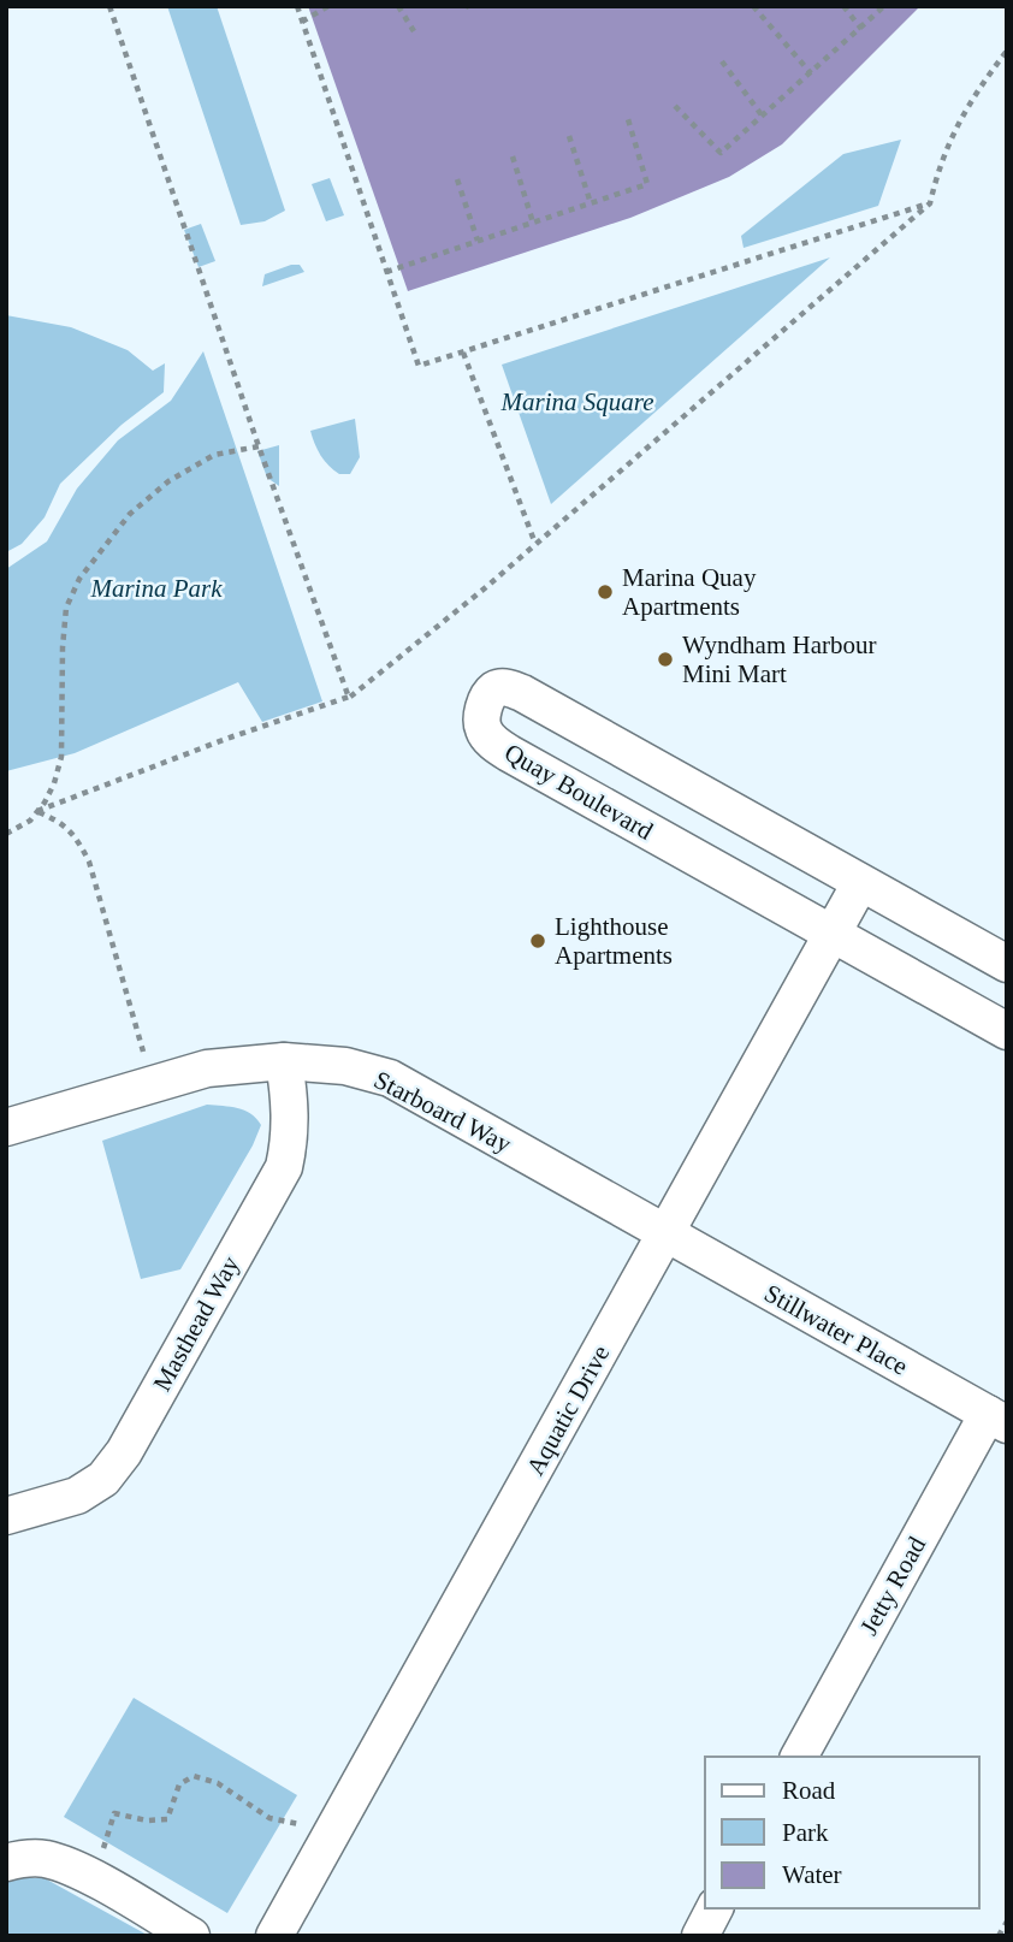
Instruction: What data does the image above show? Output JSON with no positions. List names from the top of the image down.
{
  "streets": {
    "street": [
      "Quay Boulevard",
      "Starboard Way",
      "Masthead Way",
      "Stillwater Place",
      "Aquatic Drive",
      "Jetty Road"
    ]
  },
  "crossings": [
    ["Quay Boulevard", "Aquatic Drive"],
    ["Starboard Way", "Masthead Way"],
    ["Starboard Way", "Stillwater Place"],
    ["Starboard Way", "Aquatic Drive"],
    ["Stillwater Place", "Aquatic Drive"],
    ["Stillwater Place", "Jetty Road"]
  ],
  "parks": ["Marina Square", "Marina Park"],
  "places": ["Marina Quay Apartments", "Wyndham Harbour Mini Mart", "Lighthouse Apartments"],
  "legend": ["Road", "Park", "Water"]
}
